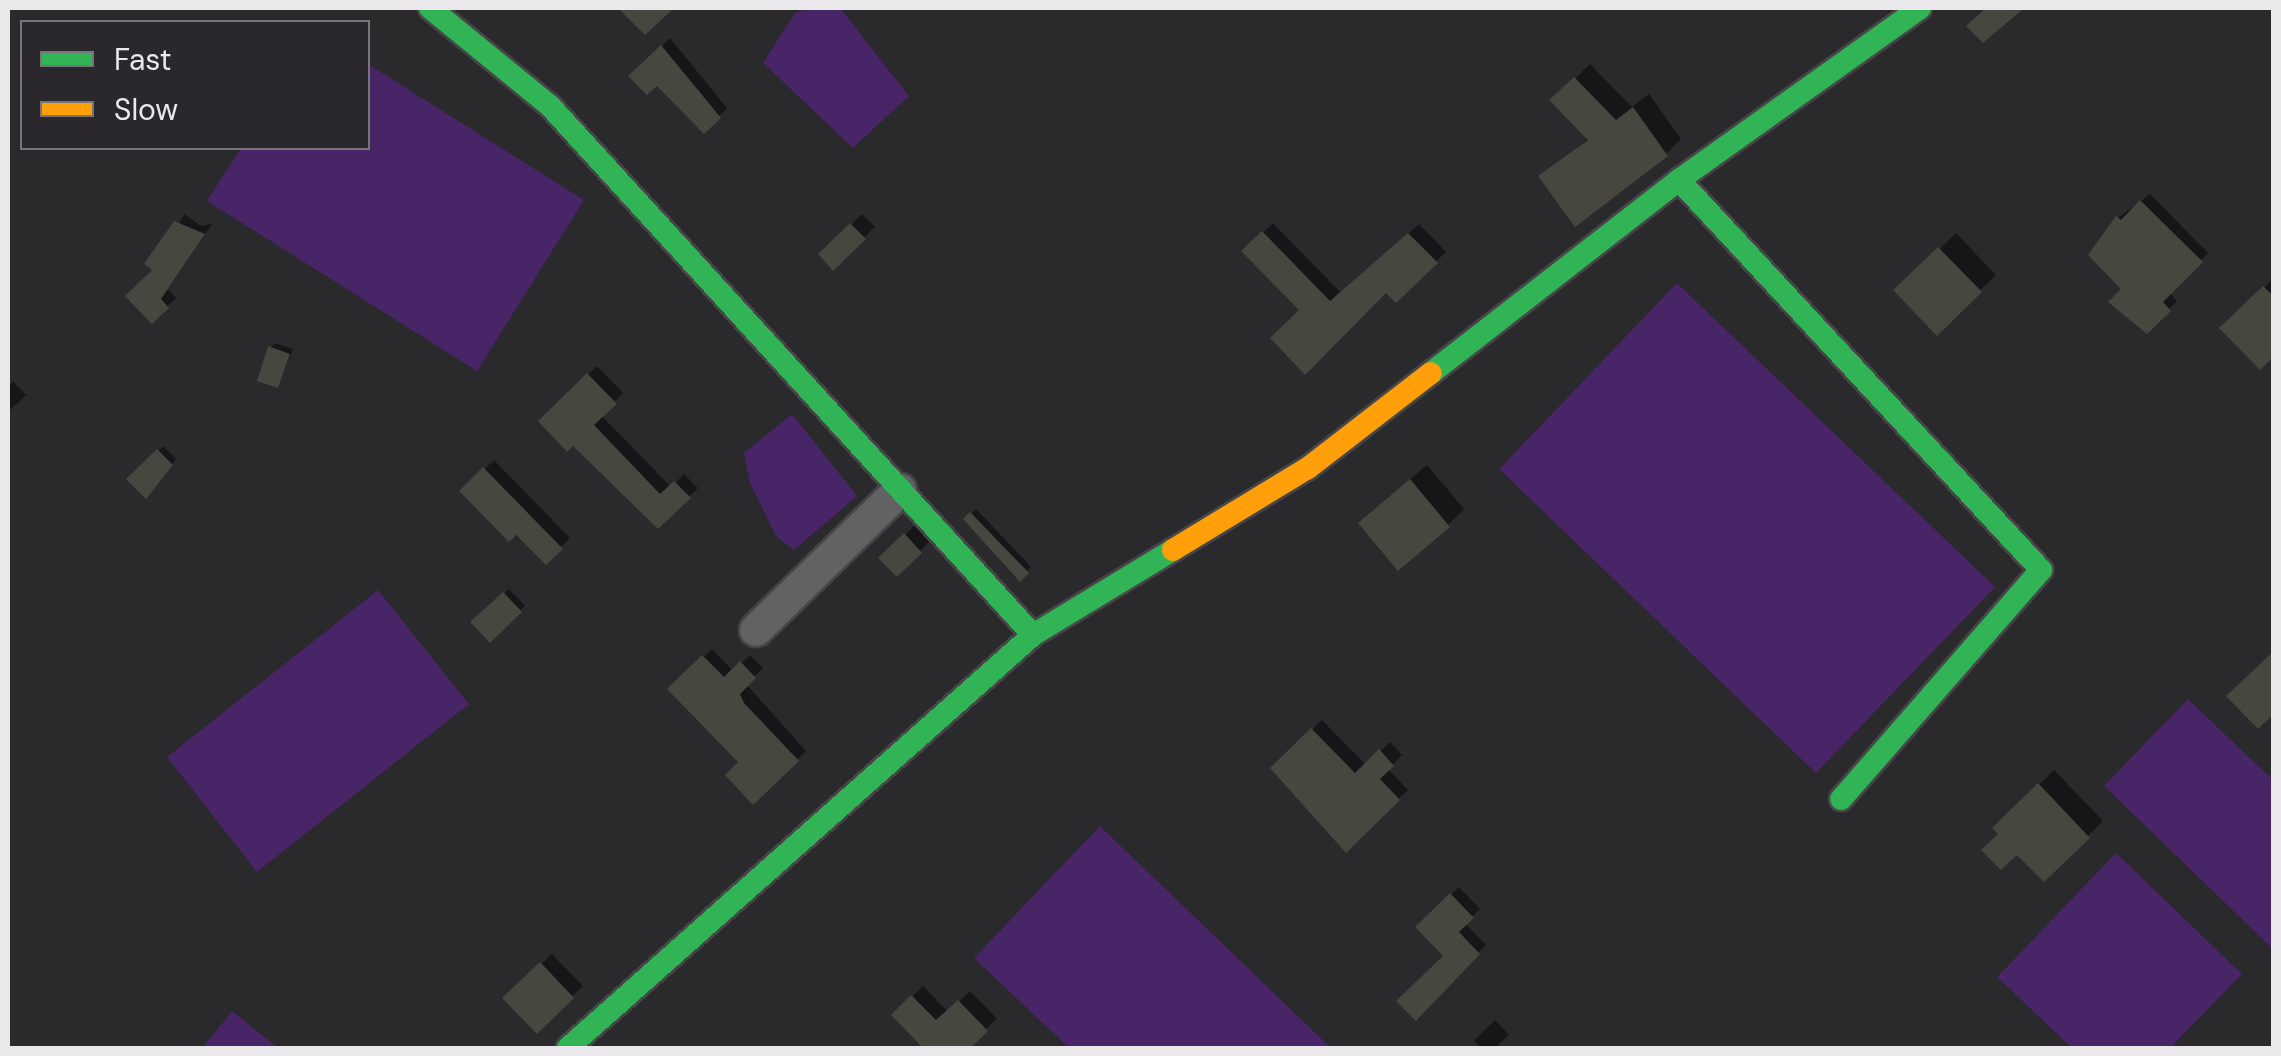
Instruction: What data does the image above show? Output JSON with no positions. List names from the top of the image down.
{
  "legend": ["Fast", "Slow"]
}
